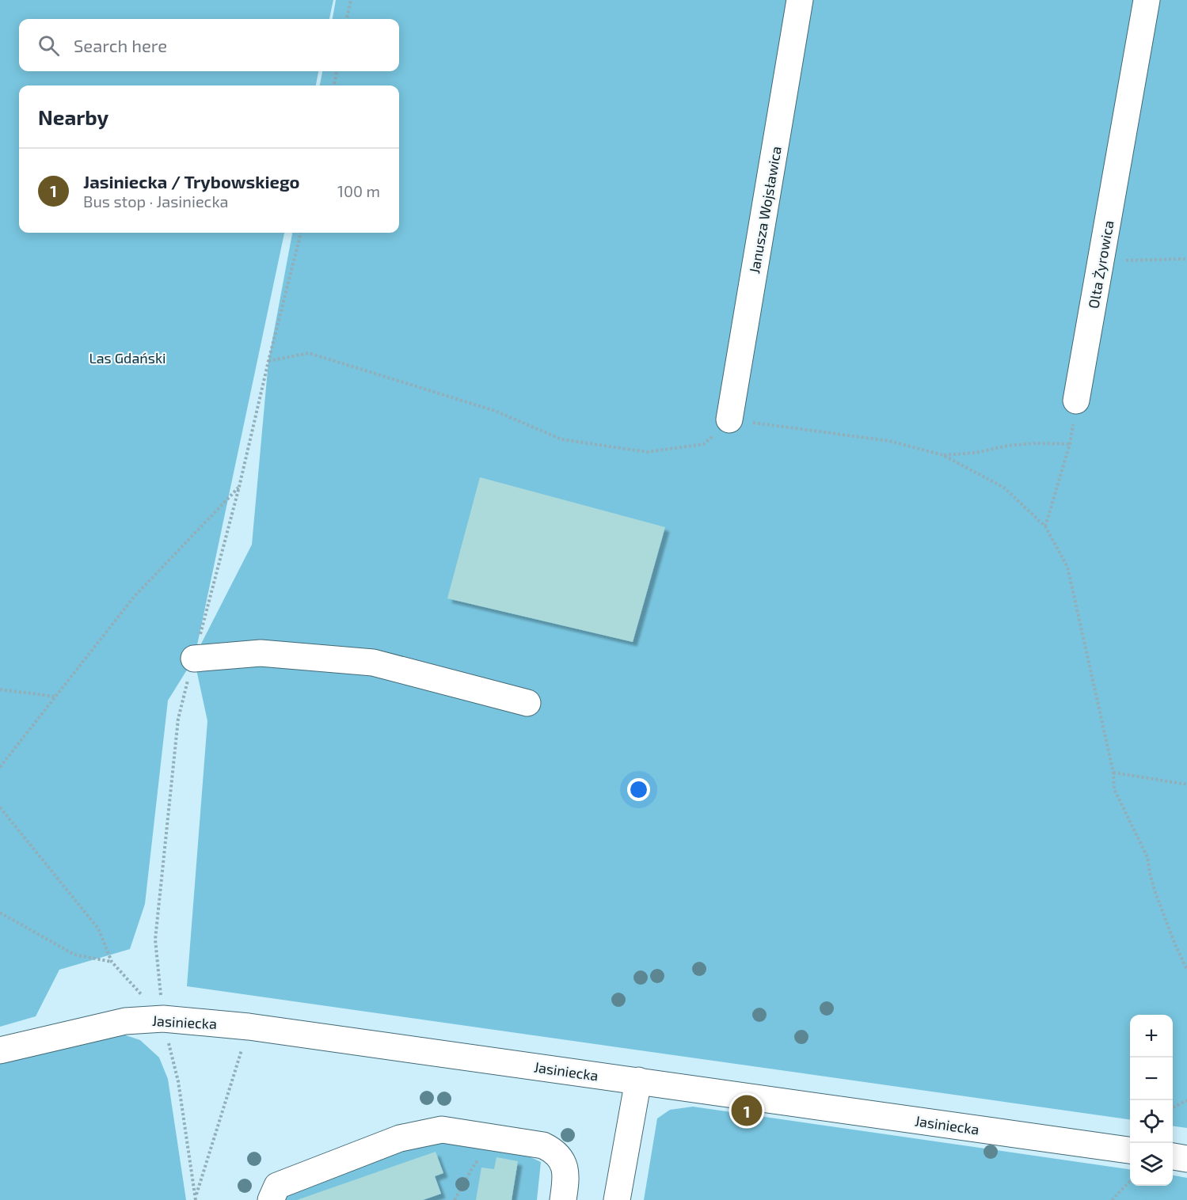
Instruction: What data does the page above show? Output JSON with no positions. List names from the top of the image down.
{
  "streets": {
    "street": ["Janusza Wojsławica", "Olta Żyrowica", "Jasiniecka"]
  },
  "parks": ["Las Gdański"],
  "page": {
    "search": "Search here",
    "heading": "Nearby",
    "list": [
      {
        "mark": "1",
        "name": "Jasiniecka / Trybowskiego",
        "note": "Bus stop · Jasiniecka",
        "value": "100 m"
      }
    ],
    "map_buttons": ["+", "−"],
    "pins": "1"
  }
}
